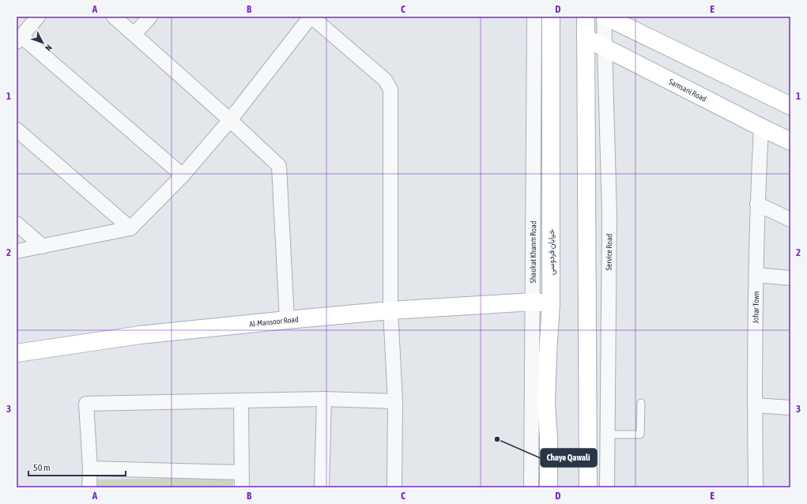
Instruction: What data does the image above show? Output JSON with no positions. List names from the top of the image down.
{
  "streets": {
    "street": [
      "Samsani Road",
      "Shaukat Khanm Road",
      "خیابان فردوسی",
      "Service Road",
      "Johar Town",
      "Al-Mansoor Road"
    ]
  },
  "crossings": [
    ["Samsani Road", "Service Road"],
    ["Samsani Road", "Johar Town"],
    ["Shaukat Khanm Road", "Al-Mansoor Road"],
    ["خیابان فردوسی", "Al-Mansoor Road"]
  ],
  "places": ["Chaye Qawali"],
  "scale_bar": "50 m",
  "north": "bottom right",
  "grid": {
    "columns": [
      "A",
      "B",
      "C",
      "D",
      "E"
    ],
    "rows": ["1", "2", "3"]
  }
}
